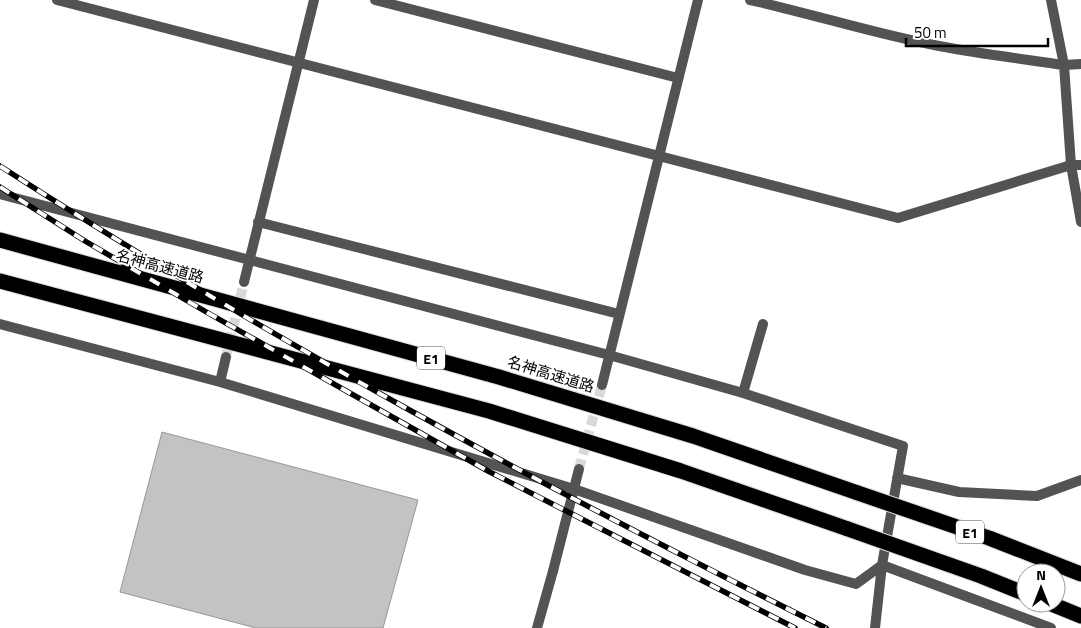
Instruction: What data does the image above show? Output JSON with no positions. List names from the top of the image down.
{
  "streets": {
    "highway": ["名神高速道路", "E1"]
  },
  "scale_bar": "50 m",
  "north": "top"
}
